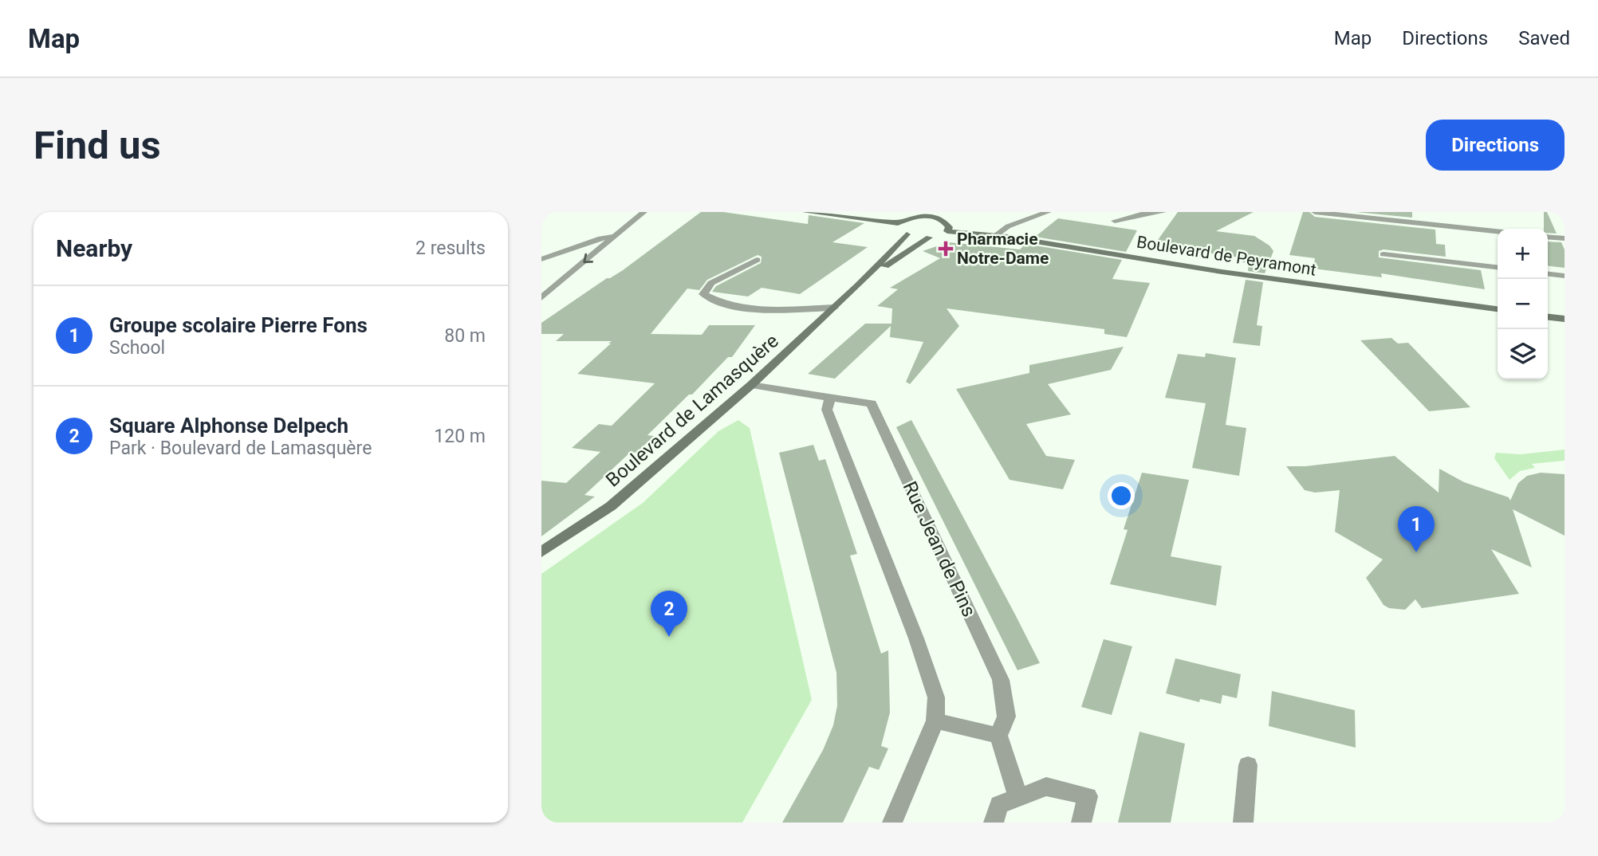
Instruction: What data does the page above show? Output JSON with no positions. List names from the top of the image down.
{
  "streets": {
    "main road": ["Boulevard de Peyramont", "Boulevard de Lamasquère"],
    "street": ["Rue Jean de Pins"]
  },
  "crossings": [
    ["Boulevard de Lamasquère", "Rue Jean de Pins"]
  ],
  "places": {
    "health": ["Pharmacie Notre-Dame"]
  },
  "page": {
    "header": "Map",
    "nav": ["Map", "Directions", "Saved"],
    "buttons": "Directions",
    "title": "Find us",
    "heading": ["Nearby", "2 results"],
    "map_buttons": ["+", "−"],
    "list": [
      {
        "mark": "1",
        "name": "Groupe scolaire Pierre Fons",
        "note": "School",
        "value": "80 m"
      },
      {
        "mark": "2",
        "name": "Square Alphonse Delpech",
        "note": "Park · Boulevard de Lamasquère",
        "value": "120 m"
      }
    ],
    "pins": ["1", "2"]
  }
}
